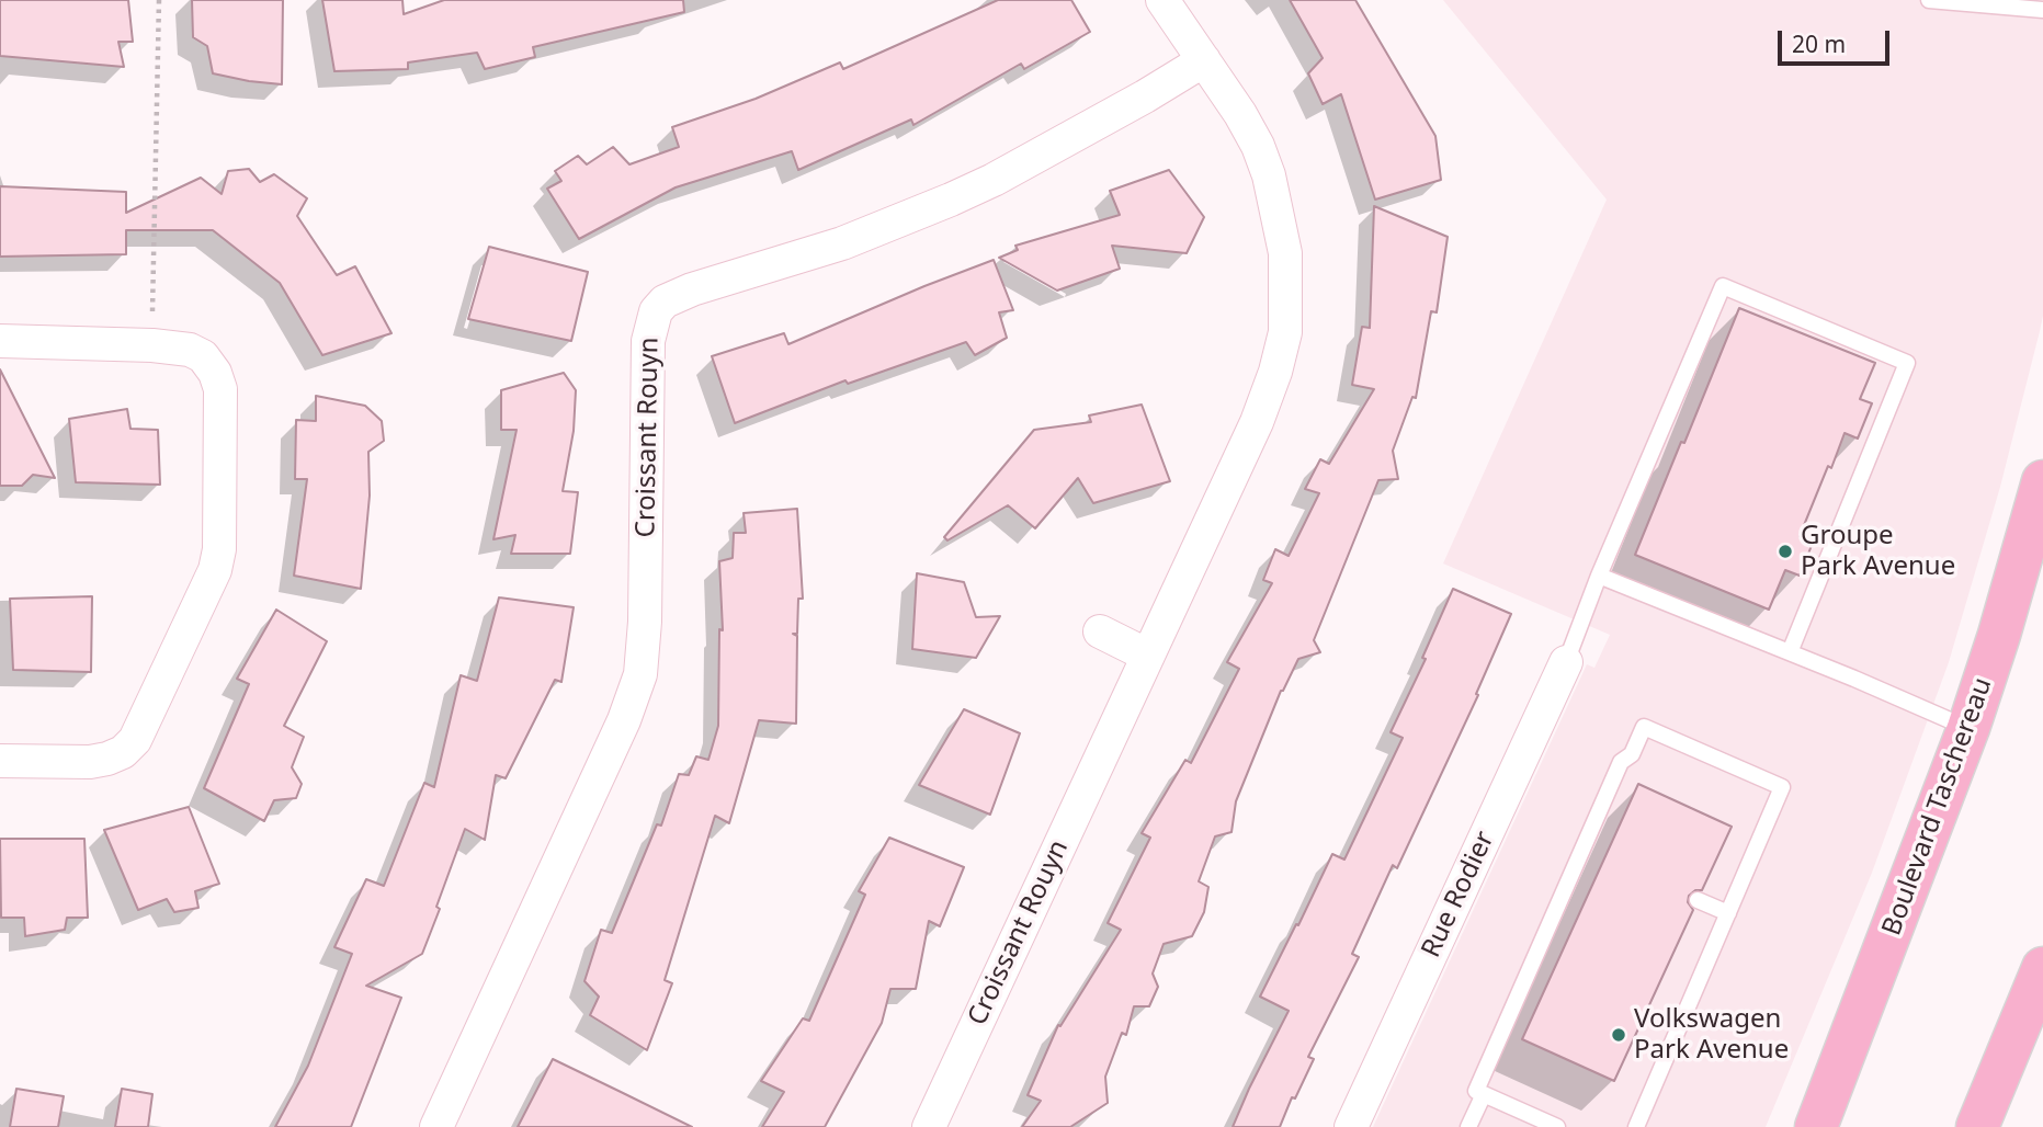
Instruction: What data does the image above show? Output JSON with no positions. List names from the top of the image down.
{
  "streets": {
    "main road": ["Boulevard Taschereau"],
    "street": ["Croissant Rouyn", "Rue Rodier"]
  },
  "places": ["Groupe Park Avenue", "Volkswagen Park Avenue"],
  "scale_bar": "20 m"
}
